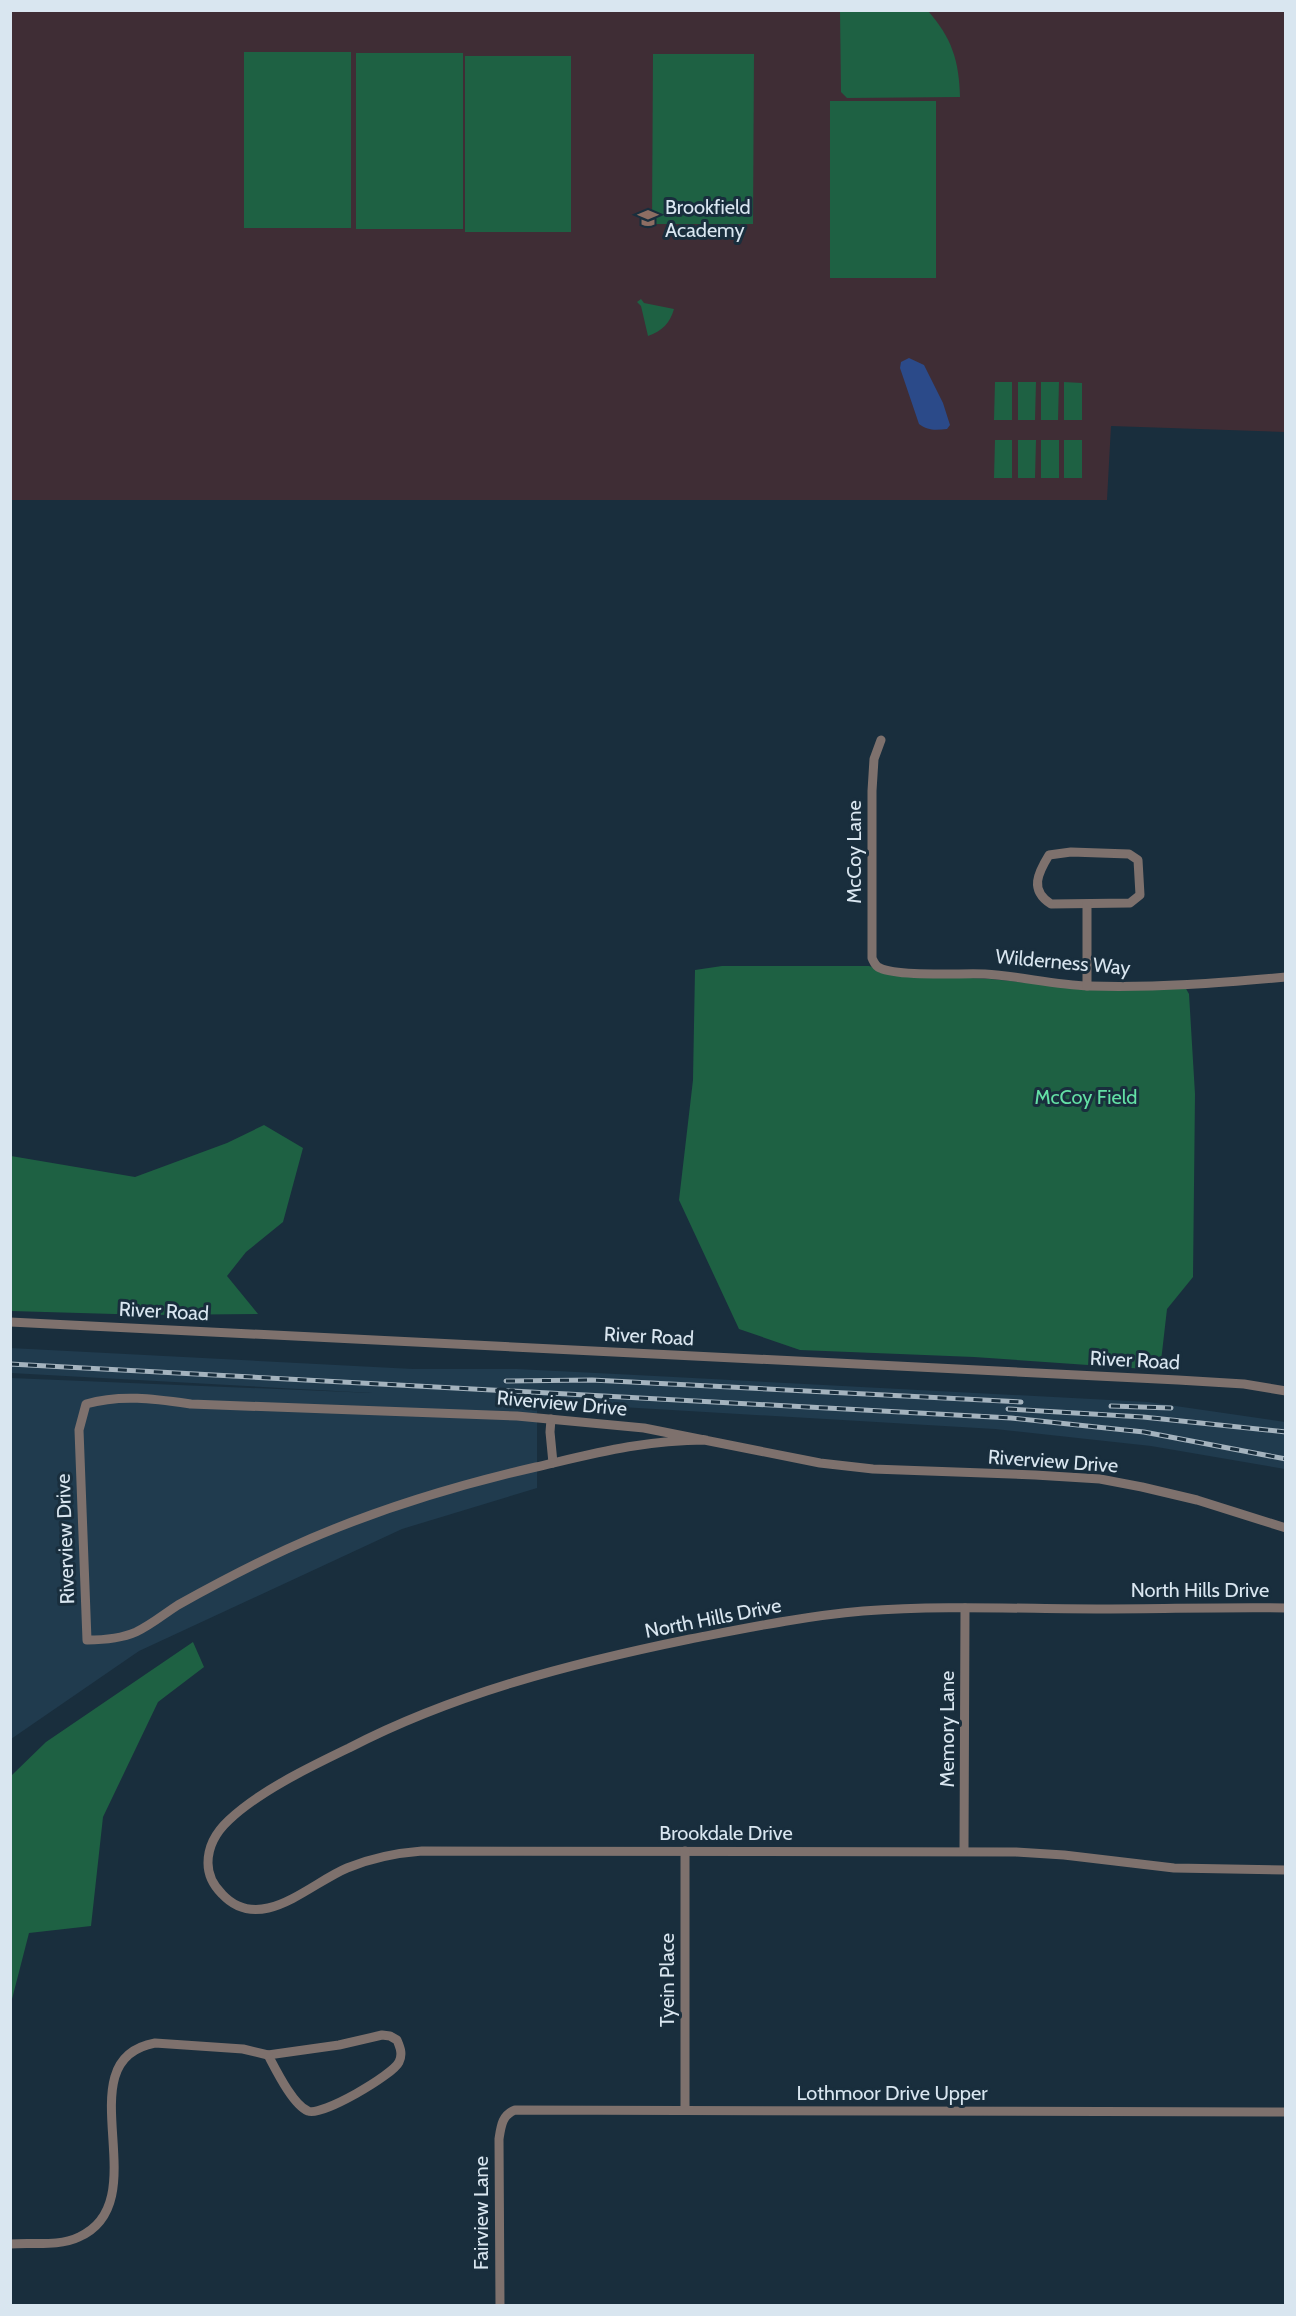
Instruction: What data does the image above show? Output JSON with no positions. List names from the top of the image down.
{
  "streets": {
    "street": [
      "McCoy Lane",
      "Wilderness Way",
      "River Road",
      "Riverview Drive",
      "North Hills Drive",
      "Memory Lane",
      "Brookdale Drive",
      "Tyein Place",
      "Lothmoor Drive Upper",
      "Fairview Lane"
    ]
  },
  "crossings": [
    ["McCoy Lane", "Wilderness Way"],
    ["North Hills Drive", "Memory Lane"],
    ["North Hills Drive", "Brookdale Drive"],
    ["Memory Lane", "Brookdale Drive"],
    ["Brookdale Drive", "Tyein Place"],
    ["Tyein Place", "Lothmoor Drive Upper"],
    ["Lothmoor Drive Upper", "Fairview Lane"]
  ],
  "parks": ["McCoy Field"],
  "places": {
    "school or university": ["Brookfield Academy"]
  }
}
